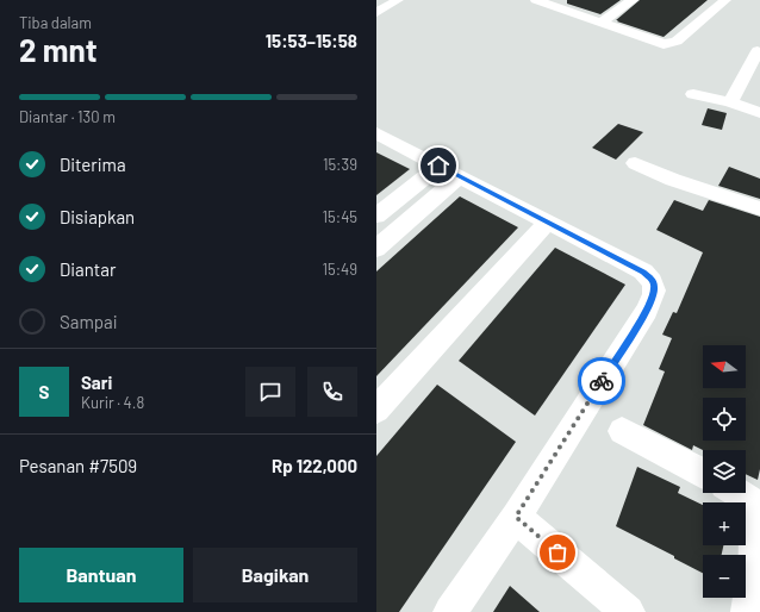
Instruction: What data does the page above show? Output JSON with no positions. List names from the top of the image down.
{
  "north": "left",
  "page": {
    "heading": ["2 mnt", "Tiba dalam", "15:53–15:58"],
    "panel": [
      "Sari",
      "Kurir · 4.8",
      "Pesanan #7509",
      "Rp 122,000"
    ],
    "bar": "Diantar · 130 m",
    "list": [
      ["Diterima", "15:39"],
      ["Disiapkan", "15:45"],
      ["Diantar", "15:49"],
      "Sampai"
    ],
    "map_buttons": ["+", "−"],
    "round": "S",
    "buttons": ["Bantuan", "Bagikan"]
  }
}
